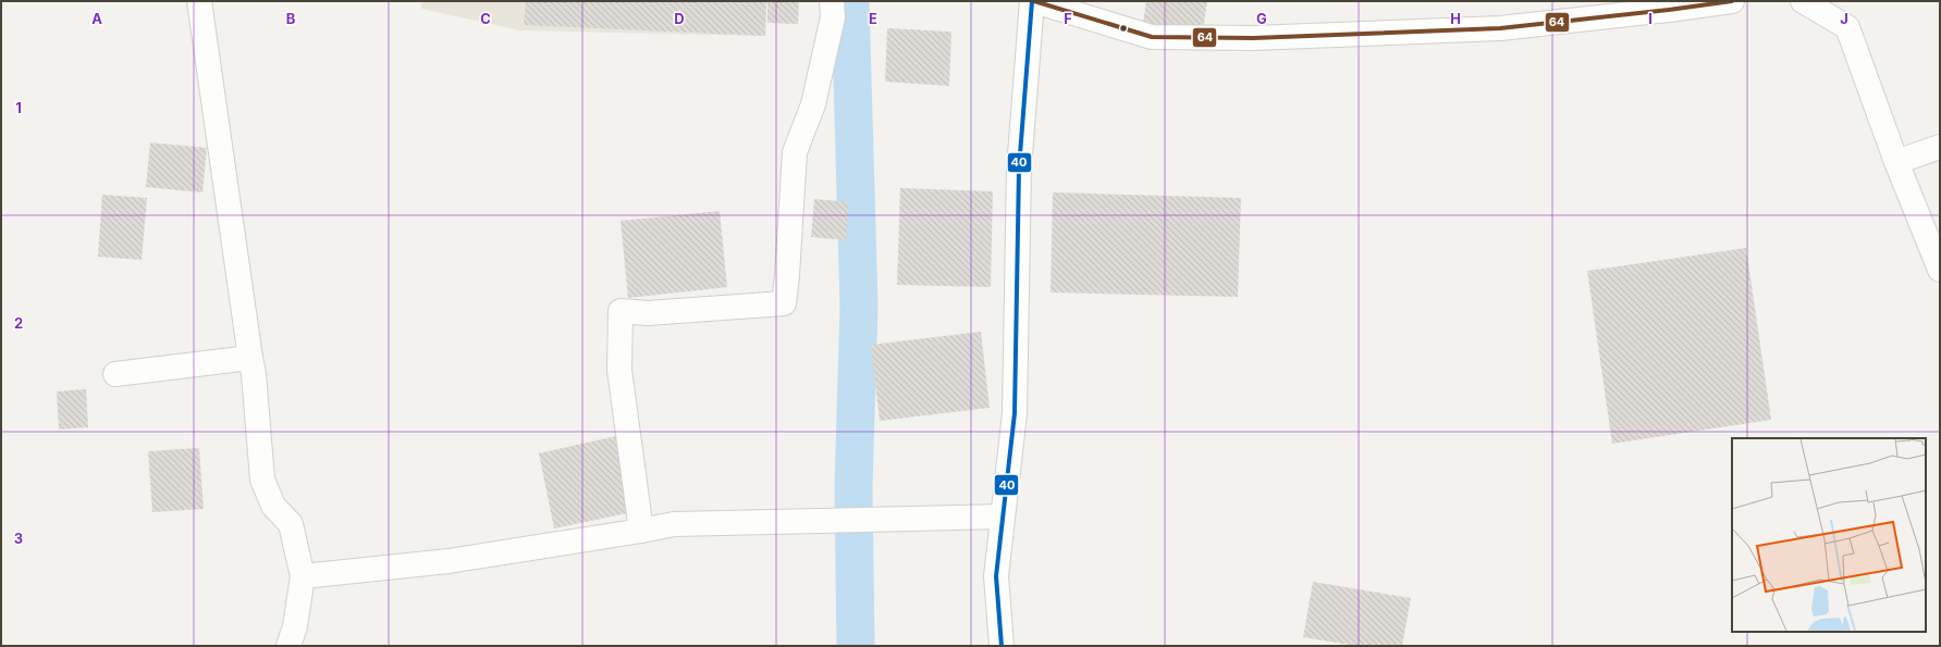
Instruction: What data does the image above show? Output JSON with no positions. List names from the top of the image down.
{
  "lines": ["transit line 64", "transit line 40"],
  "grid": {
    "columns": [
      "A",
      "B",
      "C",
      "D",
      "E",
      "F",
      "G",
      "H",
      "I",
      "J"
    ],
    "rows": ["1", "2", "3"]
  }
}
